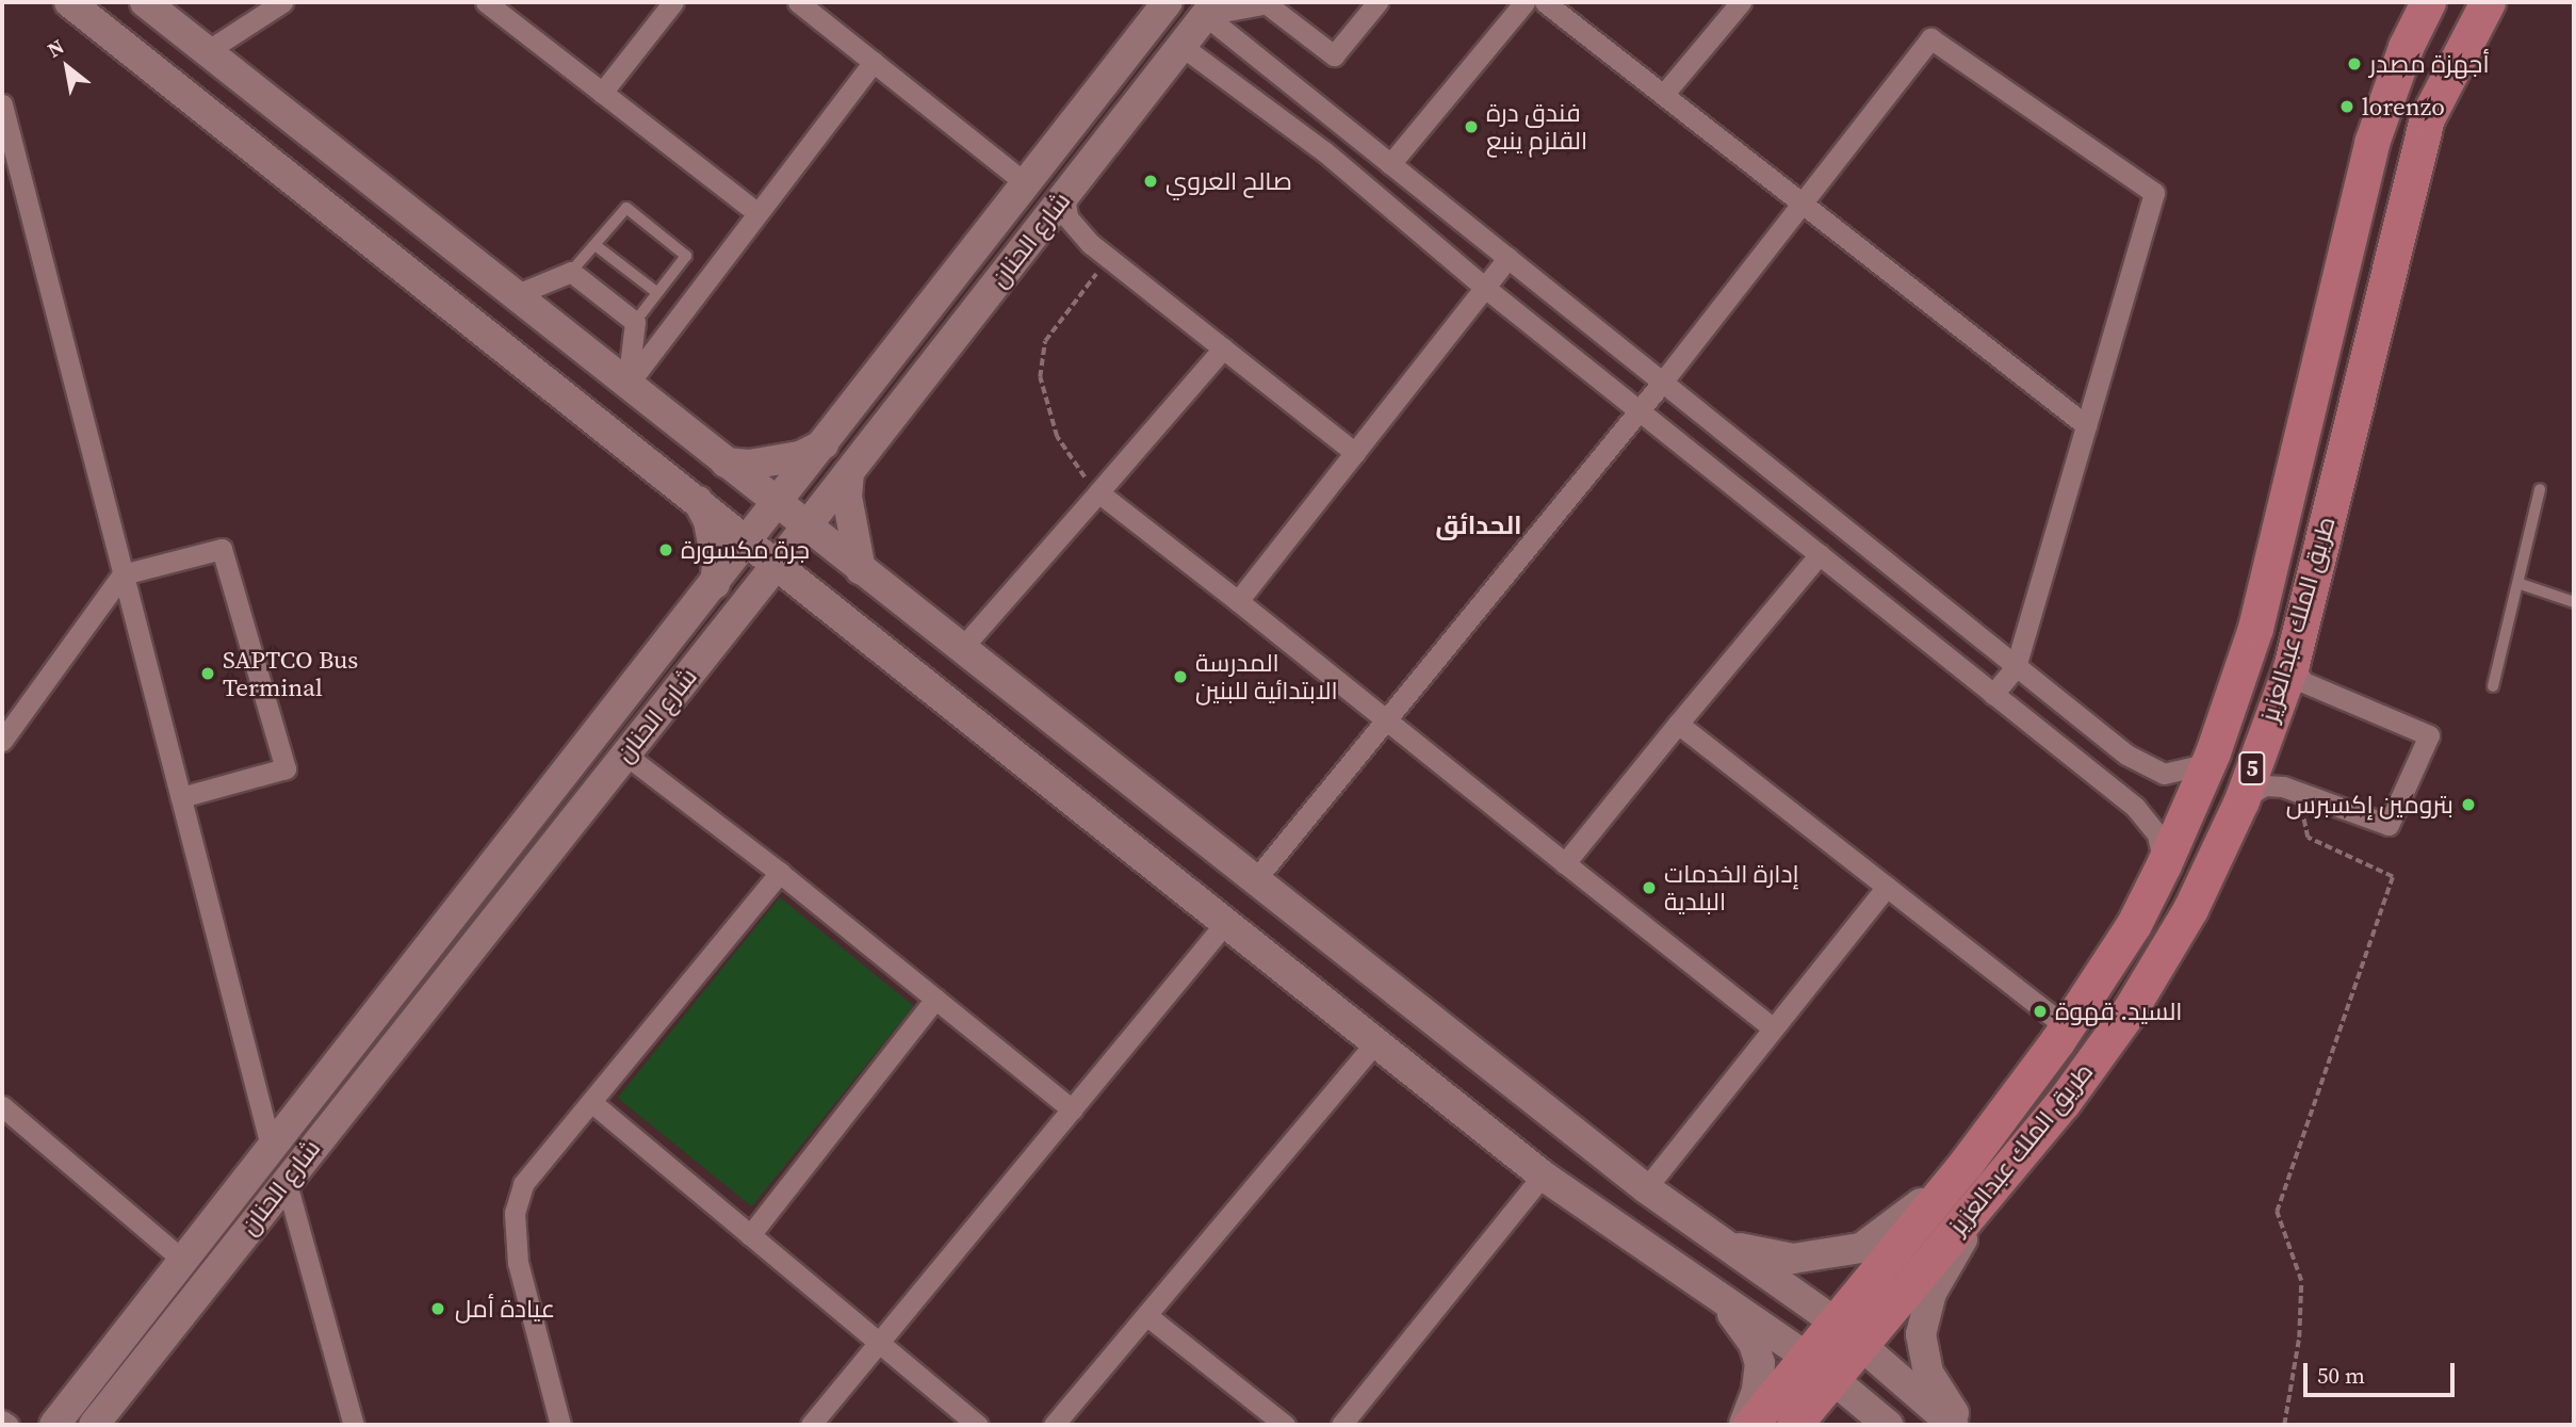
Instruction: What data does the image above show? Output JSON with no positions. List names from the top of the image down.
{
  "streets": {
    "highway": ["طريق الملك عبدالعزيز", "5"],
    "main road": ["شارع الحنان"]
  },
  "districts": ["الحدائق"],
  "places": [
    "أجهزة مصدر",
    "lorenzo",
    "فندق درة القلزم ينبع",
    "صالح العروي",
    "جرة مكسورة",
    "SAPTCO Bus Terminal",
    "المدرسة الابتدائية للبنين",
    "بترومين إكسبرس",
    "إدارة الخدمات البلدية",
    "السيد. قهوة",
    "عيادة أمل"
  ],
  "scale_bar": "50 m",
  "north": "top left"
}
